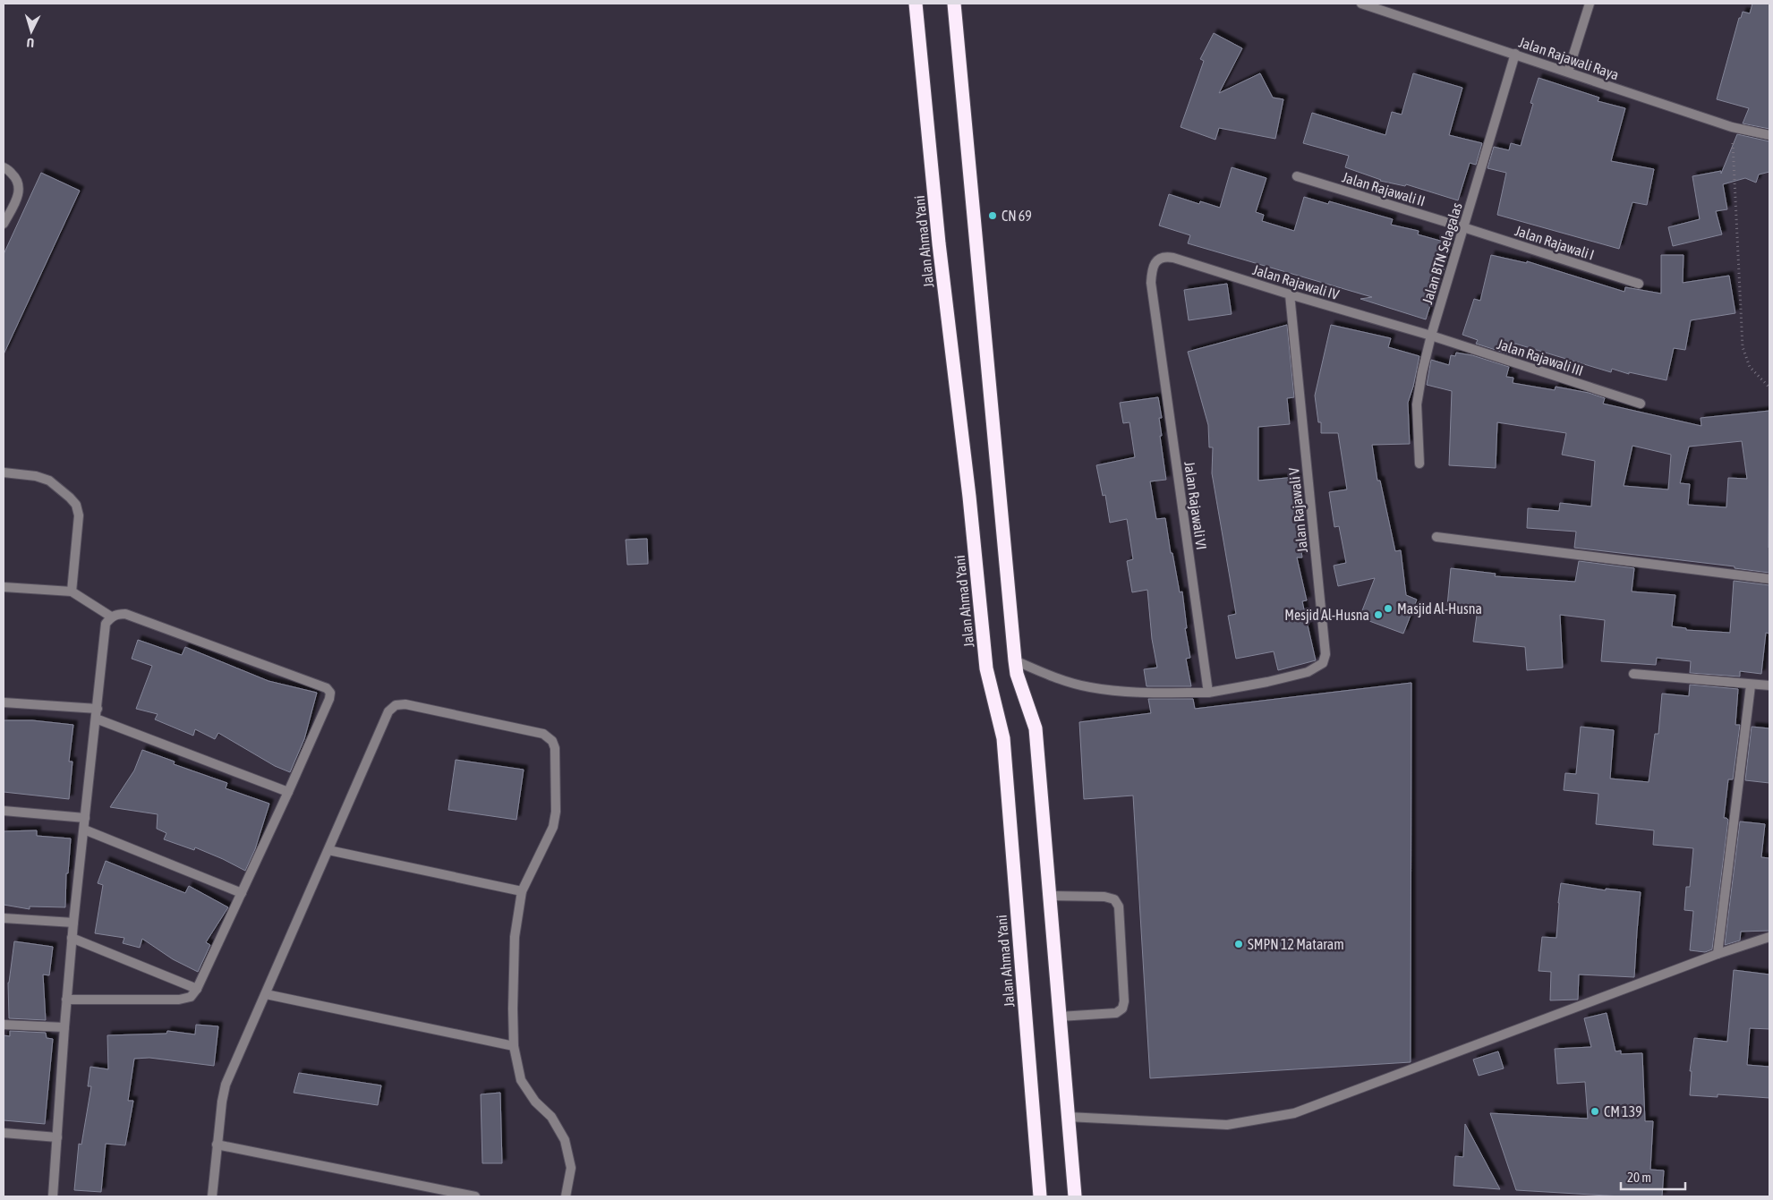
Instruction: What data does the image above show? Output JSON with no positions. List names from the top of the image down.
{
  "streets": {
    "highway": ["Jalan Ahmad Yani"],
    "street": [
      "Jalan Rajawali Raya",
      "Jalan Rajawali II",
      "Jalan Rajawali I",
      "Jalan BTN Selagalas",
      "Jalan Rajawali IV",
      "Jalan Rajawali III",
      "Jalan Rajawali VI",
      "Jalan Rajawali V"
    ]
  },
  "crossings": [
    ["Jalan Rajawali Raya", "Jalan BTN Selagalas"],
    ["Jalan Rajawali II", "Jalan Rajawali I"],
    ["Jalan Rajawali II", "Jalan BTN Selagalas"],
    ["Jalan Rajawali I", "Jalan BTN Selagalas"],
    ["Jalan BTN Selagalas", "Jalan Rajawali IV"],
    ["Jalan BTN Selagalas", "Jalan Rajawali III"],
    ["Jalan Rajawali IV", "Jalan Rajawali III"],
    ["Jalan Rajawali IV", "Jalan Rajawali VI"],
    ["Jalan Rajawali IV", "Jalan Rajawali V"],
    ["Jalan Rajawali VI", "Jalan Rajawali V"]
  ],
  "places": [
    "CN 69",
    "Masjid Al-Husna",
    "Mesjid Al-Husna",
    "SMPN 12 Mataram",
    "CM 139"
  ],
  "scale_bar": "20 m",
  "north": "bottom"
}
